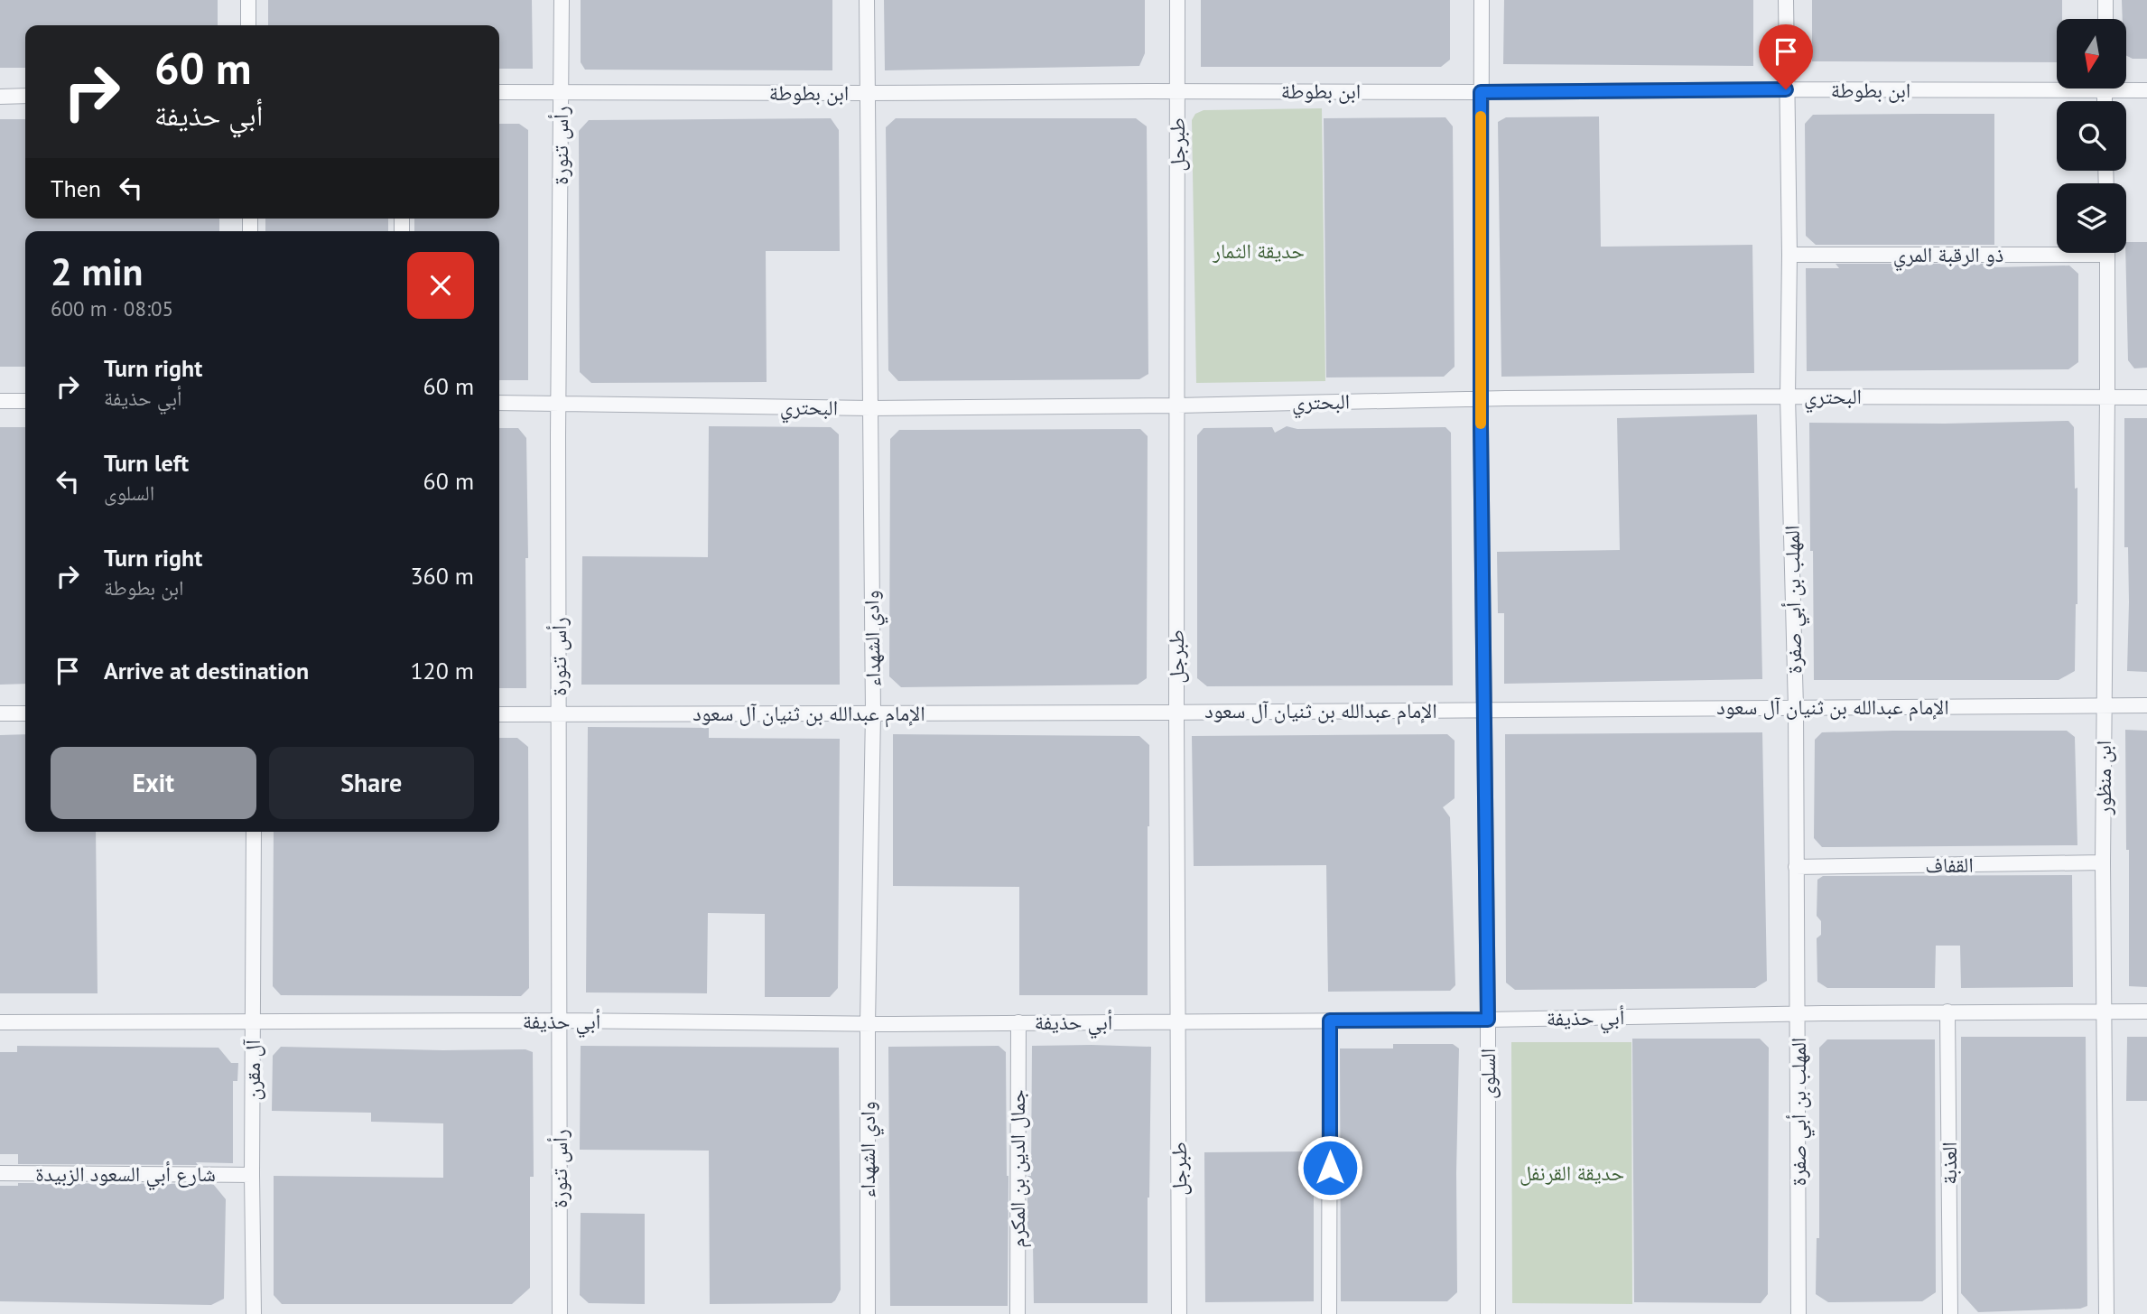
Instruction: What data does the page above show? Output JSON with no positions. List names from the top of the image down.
{
  "streets": {
    "street": [
      "ابن بطوطة",
      "طبرجل",
      "رأس تنورة",
      "ذو الرقبة المري",
      "البحتري",
      "المهلب بن أبي صفرة",
      "وادي الشهداء",
      "الإمام عبدالله بن ثنيان آل سعود",
      "ابن منظور",
      "القفاف",
      "أبي حذيفة",
      "آل مقرن",
      "السلوى",
      "العذبة",
      "جمال الدين بن المكرم",
      "شارع أبي السعود الزبيدة"
    ]
  },
  "crossings": [
    ["ابن بطوطة", "طبرجل"],
    ["ابن بطوطة", "رأس تنورة"],
    ["ابن بطوطة", "المهلب بن أبي صفرة"],
    ["ابن بطوطة", "وادي الشهداء"],
    ["ابن بطوطة", "السلوى"],
    ["طبرجل", "البحتري"],
    ["طبرجل", "الإمام عبدالله بن ثنيان آل سعود"],
    ["طبرجل", "أبي حذيفة"],
    ["رأس تنورة", "البحتري"],
    ["رأس تنورة", "الإمام عبدالله بن ثنيان آل سعود"],
    ["رأس تنورة", "أبي حذيفة"],
    ["ذو الرقبة المري", "المهلب بن أبي صفرة"],
    ["البحتري", "المهلب بن أبي صفرة"],
    ["البحتري", "وادي الشهداء"],
    ["البحتري", "ابن منظور"],
    ["البحتري", "السلوى"],
    ["المهلب بن أبي صفرة", "الإمام عبدالله بن ثنيان آل سعود"],
    ["المهلب بن أبي صفرة", "القفاف"],
    ["المهلب بن أبي صفرة", "أبي حذيفة"],
    ["وادي الشهداء", "الإمام عبدالله بن ثنيان آل سعود"],
    ["وادي الشهداء", "أبي حذيفة"],
    ["الإمام عبدالله بن ثنيان آل سعود", "ابن منظور"],
    ["الإمام عبدالله بن ثنيان آل سعود", "السلوى"],
    ["ابن منظور", "القفاف"],
    ["ابن منظور", "أبي حذيفة"],
    ["أبي حذيفة", "آل مقرن"],
    ["أبي حذيفة", "السلوى"],
    ["أبي حذيفة", "العذبة"],
    ["أبي حذيفة", "جمال الدين بن المكرم"],
    ["آل مقرن", "شارع أبي السعود الزبيدة"]
  ],
  "parks": ["حديقة الثمار", "حديقة القرنفل"],
  "north": "bottom",
  "page": {
    "turn": ["60 m", "أبي حذيفة"],
    "then": "Then",
    "heading": ["2 min", "600 m · 08:05"],
    "list": [
      {
        "name": "Turn right",
        "note": "أبي حذيفة",
        "value": "60 m"
      },
      {
        "name": "Turn left",
        "note": "السلوى",
        "value": "60 m"
      },
      {
        "name": "Turn right",
        "note": "ابن بطوطة",
        "value": "360 m"
      },
      {
        "name": "Arrive at destination",
        "value": "120 m"
      }
    ],
    "buttons": ["Exit", "Share"]
  }
}
